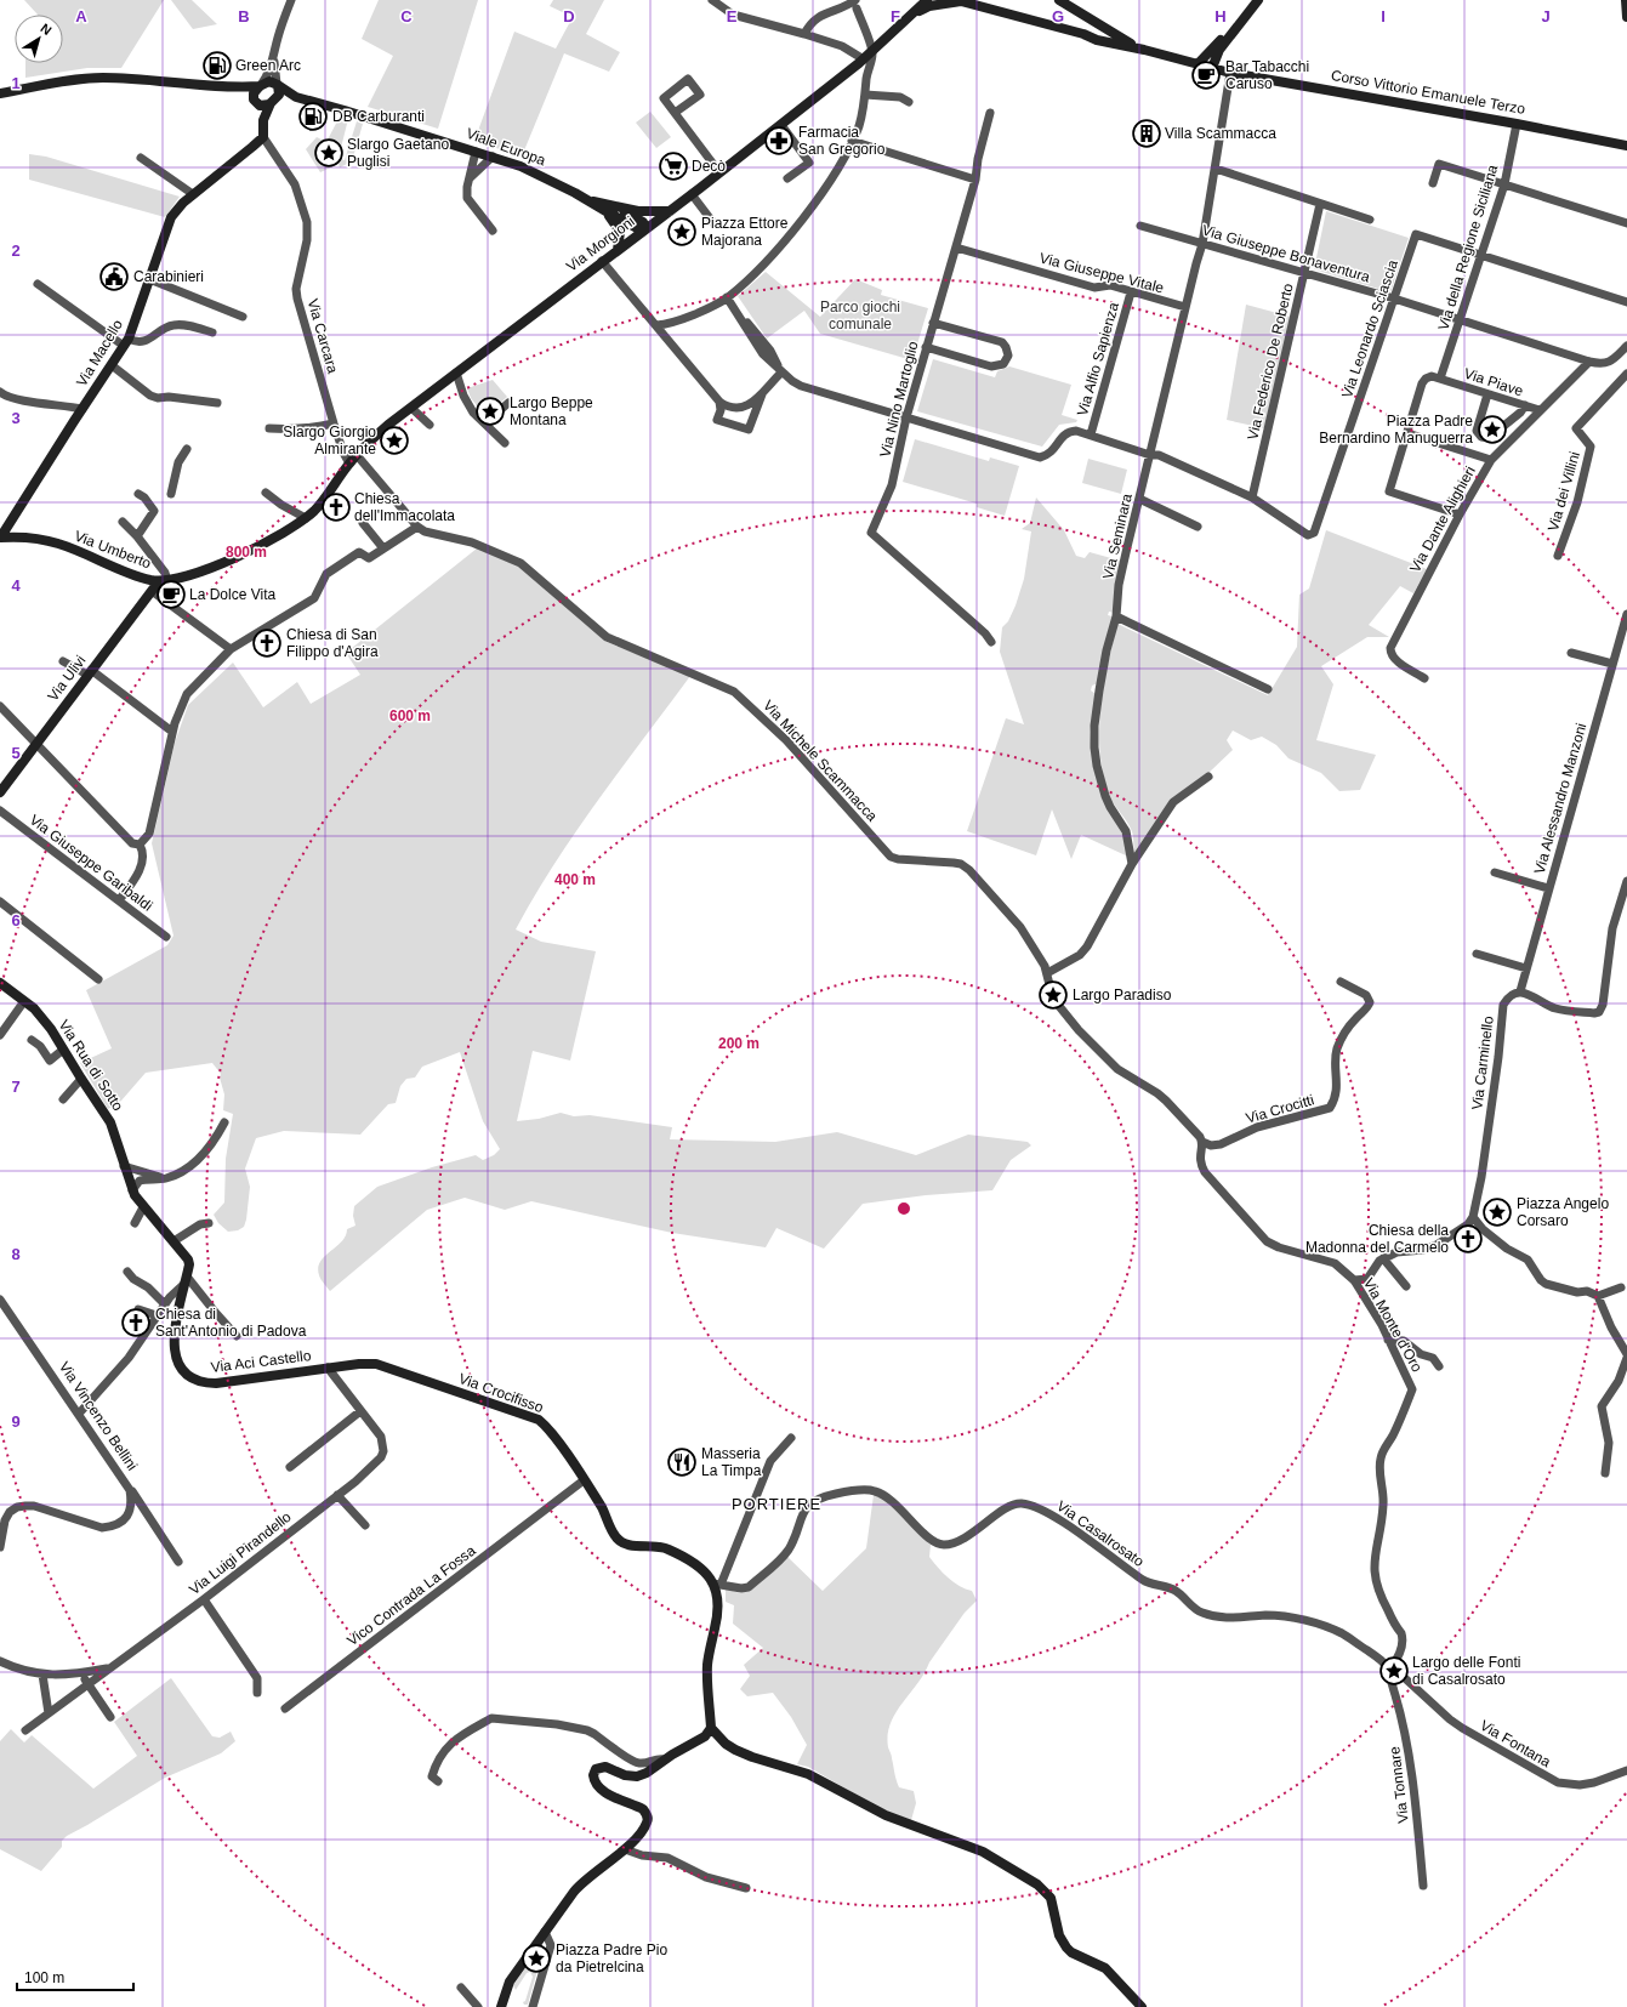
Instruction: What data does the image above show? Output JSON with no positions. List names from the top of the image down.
{
  "streets": {
    "street": [
      "Corso Vittorio Emanuele Terzo",
      "Viale Europa",
      "Via Morgioni",
      "Via della Regione Siciliana",
      "Via Giuseppe Bonaventura",
      "Via Giuseppe Vitale",
      "Via Leonardo Sciascia",
      "Via Carcara",
      "Via Macello",
      "Via Alfio Sapienza",
      "Via Federico De Roberto",
      "Via Piave",
      "Via Nino Martoglio",
      "Via dei Villini",
      "Via Dante Alighieri",
      "Via Seminara",
      "Via Umberto",
      "Via Ulivi",
      "Via Michele Scammacca",
      "Via Alessandro Manzoni",
      "Via Giuseppe Garibaldi",
      "Via Carminello",
      "Via Rua di Sotto",
      "Via Crocitti",
      "Via Monte d'Oro",
      "Via Aci Castello",
      "Via Crocifisso",
      "Via Vincenzo Bellini",
      "Via Casalrosato",
      "Via Luigi Pirandello",
      "Vico Contrada La Fossa",
      "Via Fontana",
      "Via Tonnare"
    ]
  },
  "crossings": [
    ["Corso Vittorio Emanuele Terzo", "Via Morgioni"],
    ["Corso Vittorio Emanuele Terzo", "Via della Regione Siciliana"],
    ["Corso Vittorio Emanuele Terzo", "Via Seminara"],
    ["Via Morgioni", "Via Carcara"],
    ["Via Morgioni", "Via Umberto"],
    ["Via della Regione Siciliana", "Via Giuseppe Bonaventura"],
    ["Via della Regione Siciliana", "Via Leonardo Sciascia"],
    ["Via della Regione Siciliana", "Via Piave"],
    ["Via Giuseppe Bonaventura", "Via Leonardo Sciascia"],
    ["Via Giuseppe Bonaventura", "Via Federico De Roberto"],
    ["Via Giuseppe Bonaventura", "Via Dante Alighieri"],
    ["Via Giuseppe Bonaventura", "Via Seminara"],
    ["Via Giuseppe Vitale", "Via Alfio Sapienza"],
    ["Via Giuseppe Vitale", "Via Nino Martoglio"],
    ["Via Giuseppe Vitale", "Via Seminara"],
    ["Via Leonardo Sciascia", "Via Alfio Sapienza"],
    ["Via Leonardo Sciascia", "Via Federico De Roberto"],
    ["Via Leonardo Sciascia", "Via Nino Martoglio"],
    ["Via Leonardo Sciascia", "Via Seminara"],
    ["Via Carcara", "Via Macello"],
    ["Via Carcara", "Via Umberto"],
    ["Via Carcara", "Via Michele Scammacca"],
    ["Via Macello", "Via Umberto"],
    ["Via Piave", "Via Dante Alighieri"],
    ["Via Umberto", "Via Ulivi"],
    ["Via Michele Scammacca", "Via Crocitti"],
    ["Via Michele Scammacca", "Via Monte d'Oro"],
    ["Via Alessandro Manzoni", "Via Carminello"],
    ["Via Rua di Sotto", "Via Aci Castello"],
    ["Via Crocitti", "Via Monte d'Oro"],
    ["Via Monte d'Oro", "Via Casalrosato"],
    ["Via Monte d'Oro", "Via Fontana"],
    ["Via Monte d'Oro", "Via Tonnare"],
    ["Via Aci Castello", "Via Crocifisso"],
    ["Via Aci Castello", "Via Luigi Pirandello"],
    ["Via Crocifisso", "Via Casalrosato"],
    ["Via Crocifisso", "Vico Contrada La Fossa"],
    ["Via Casalrosato", "Via Fontana"],
    ["Via Casalrosato", "Via Tonnare"],
    ["Via Fontana", "Via Tonnare"]
  ],
  "districts": ["PORTIERE"],
  "parks": ["Parco giochi comunale"],
  "places": {
    "fuel station": ["Green Arc", "DB Carburanti"],
    "cafe": ["Bar Tabacchi Caruso", "La Dolce Vita"],
    "building": ["Villa Scammacca"],
    "pharmacy": ["Farmacia San Gregorio"],
    "place": [
      "Slargo Gaetano Puglisi",
      "Piazza Ettore Majorana",
      "Largo Beppe Montana",
      "Piazza Padre Bernardino Manuguerra",
      "Slargo Giorgio Almirante",
      "Largo Paradiso",
      "Piazza Angelo Corsaro",
      "Largo delle Fonti di Casalrosato",
      "Piazza Padre Pio da Pietrelcina"
    ],
    "supermarket": ["Decò"],
    "public building": ["Carabinieri"],
    "church": [
      "Chiesa dell'Immacolata",
      "Chiesa di San Filippo d'Agira",
      "Chiesa della Madonna del Carmelo",
      "Chiesa di Sant'Antonio di Padova"
    ],
    "restaurant": ["Masseria La Timpa"]
  },
  "scale_bar": "100 m",
  "north": "top right",
  "grid": {
    "columns": [
      "A",
      "B",
      "C",
      "D",
      "E",
      "F",
      "G",
      "H",
      "I",
      "J"
    ],
    "rows": [
      "1",
      "2",
      "3",
      "4",
      "5",
      "6",
      "7",
      "8",
      "9"
    ]
  },
  "rings": [
    "800 m",
    "600 m",
    "400 m",
    "200 m"
  ]
}
